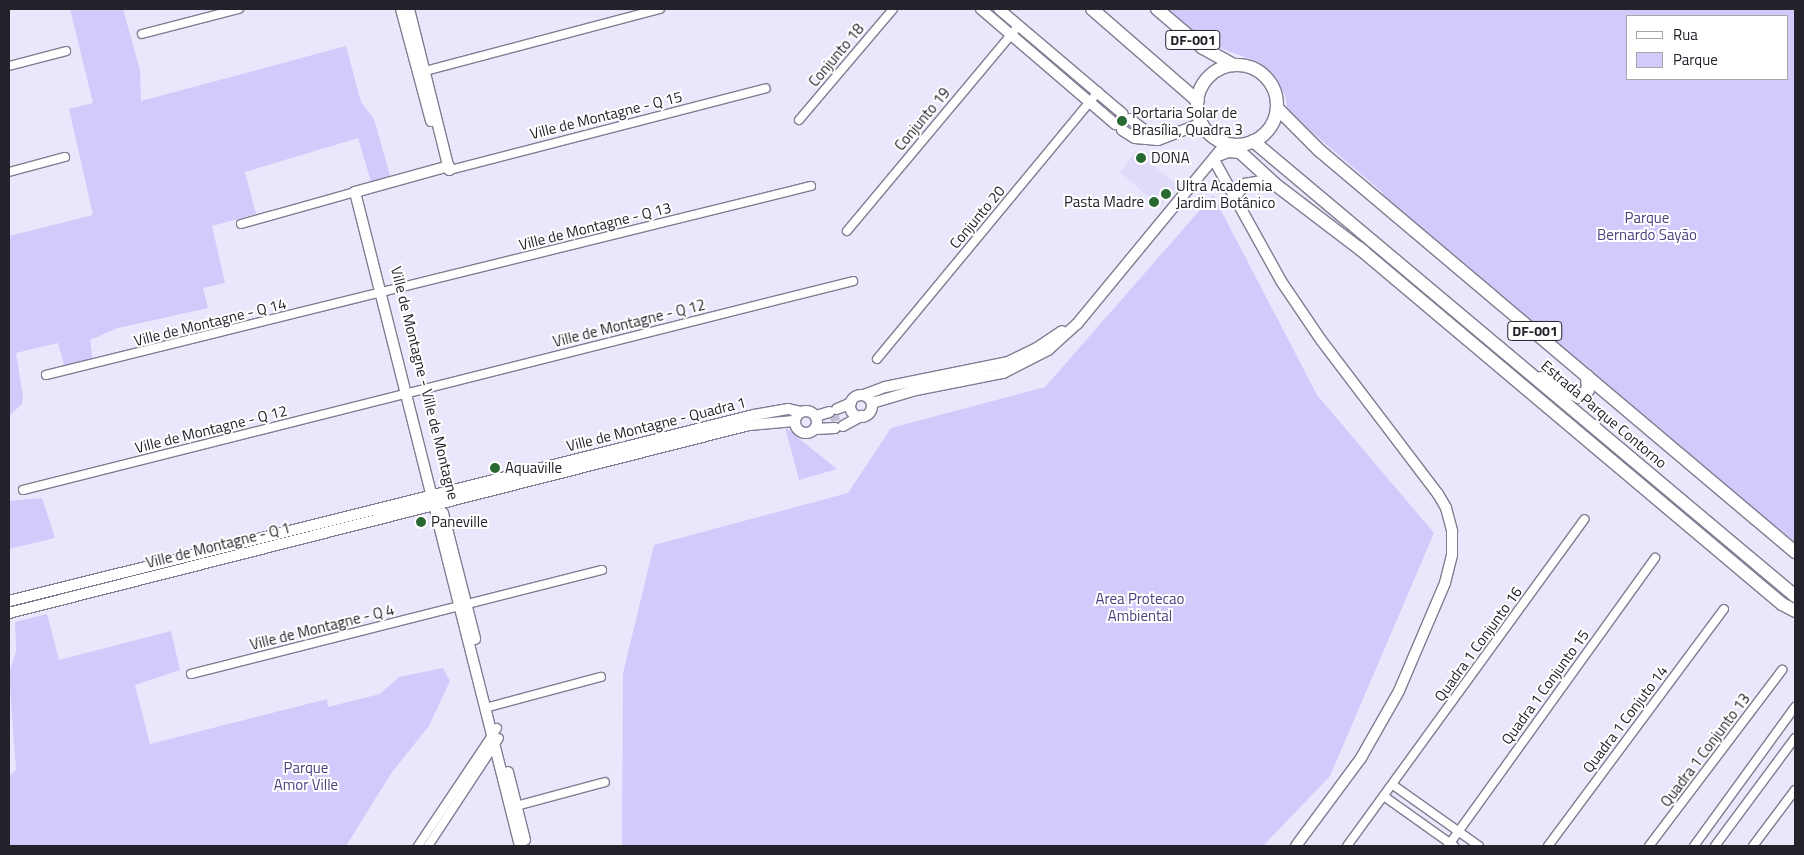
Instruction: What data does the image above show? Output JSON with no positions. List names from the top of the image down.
{
  "streets": {
    "main road": ["DF-001", "Estrada Parque Contorno"],
    "street": [
      "Conjunto 18",
      "Ville de Montagne - Q 15",
      "Conjunto 19",
      "Conjunto 20",
      "Ville de Montagne - Q 13",
      "Ville de Montagne - Q 14",
      "Ville de Montagne - Q 12",
      "Ville de Montagne - Ville de Montagne",
      "Ville de Montagne - Quadra 1",
      "Ville de Montagne - Q 1",
      "Ville de Montagne - Q 4",
      "Quadra 1 Conjunto 16",
      "Quadra 1 Conjunto 15",
      "Quadra 1 Conjuto 14",
      "Quadra 1 Conjunto 13"
    ]
  },
  "crossings": [
    ["DF-001", "Estrada Parque Contorno"],
    ["Ville de Montagne - Q 13", "Ville de Montagne - Q 14"],
    ["Ville de Montagne - Q 13", "Ville de Montagne - Ville de Montagne"],
    ["Ville de Montagne - Q 14", "Ville de Montagne - Ville de Montagne"],
    ["Ville de Montagne - Q 12", "Ville de Montagne - Ville de Montagne"],
    ["Ville de Montagne - Ville de Montagne", "Ville de Montagne - Quadra 1"],
    ["Ville de Montagne - Ville de Montagne", "Ville de Montagne - Q 1"],
    ["Ville de Montagne - Ville de Montagne", "Ville de Montagne - Q 4"],
    ["Ville de Montagne - Quadra 1", "Ville de Montagne - Q 1"]
  ],
  "parks": ["Parque Bernardo Sayão", "Area Protecao Ambiental", "Parque Amor Ville"],
  "places": [
    "Portaria Solar de Brasília, Quadra 3",
    "DONA",
    "Ultra Academia Jardim Botânico",
    "Pasta Madre",
    "Aquaville",
    "Paneville"
  ],
  "legend": ["Rua", "Parque"]
}
